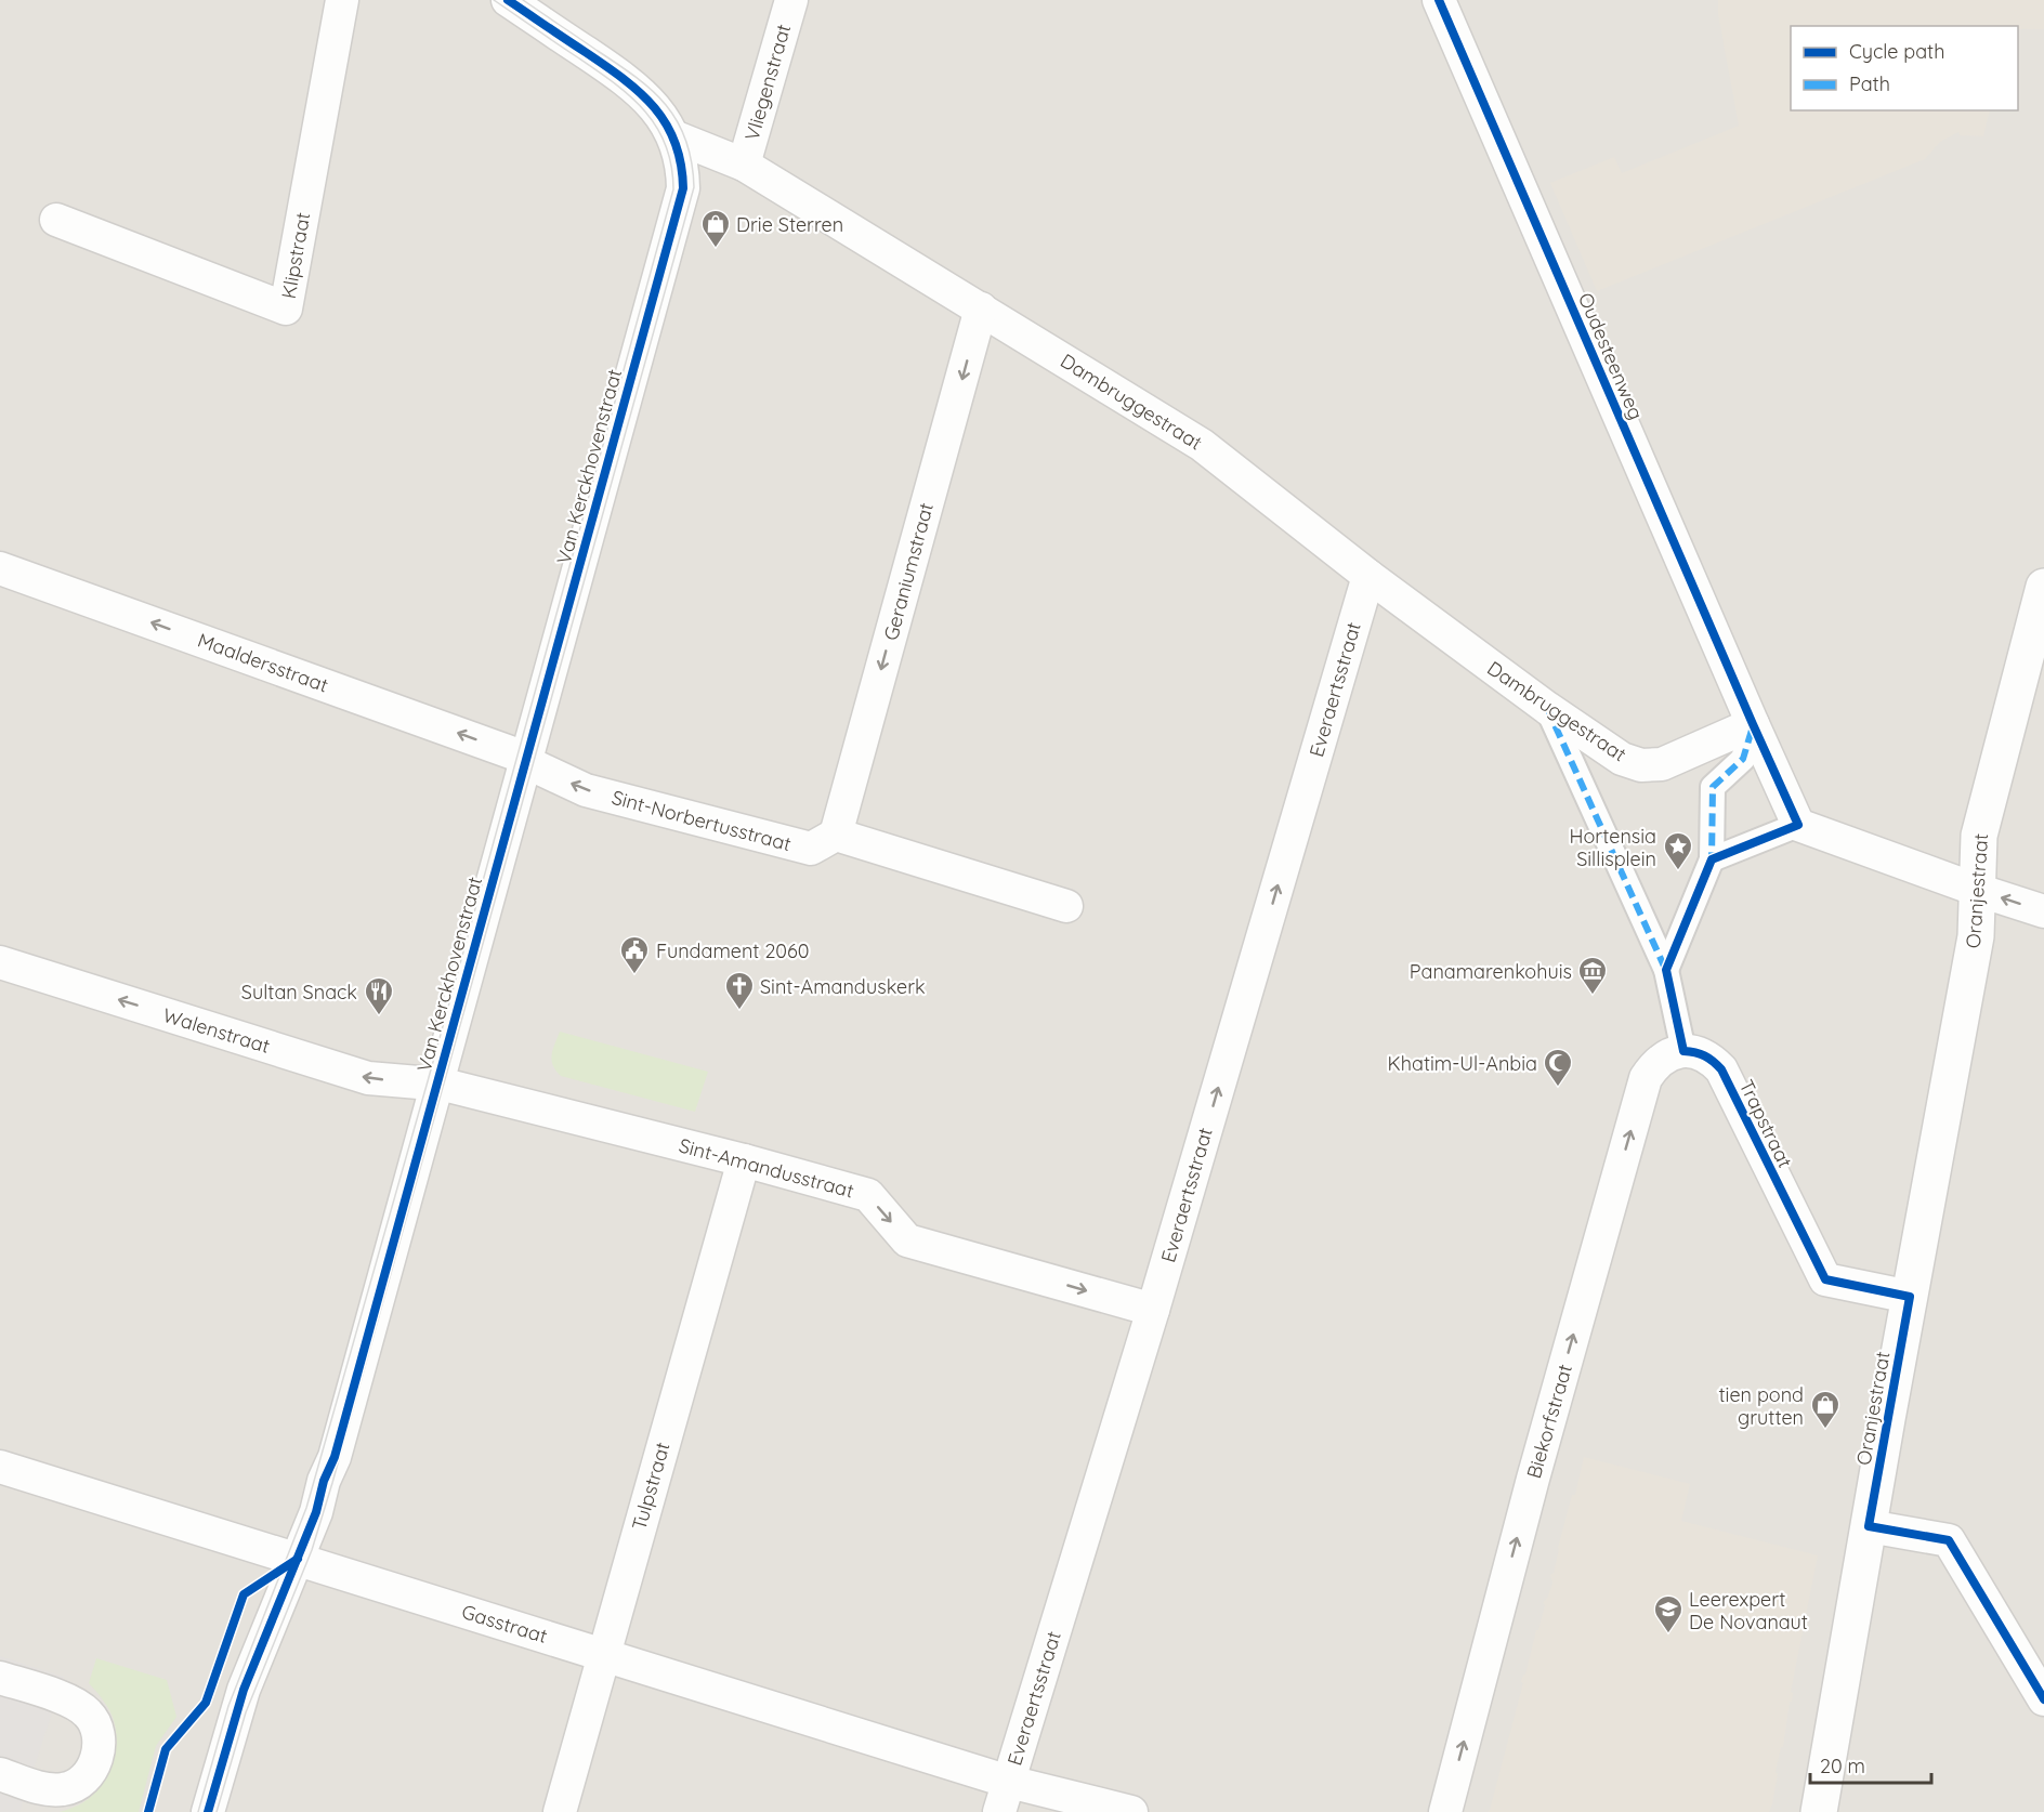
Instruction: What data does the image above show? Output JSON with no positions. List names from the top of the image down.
{
  "streets": {
    "street": [
      "Vliegenstraat",
      "Klipstraat",
      "Oudesteenweg",
      "Dambruggestraat",
      "Van Kerckhovenstraat",
      "Geraniumstraat",
      "Maaldersstraat",
      "Everaertsstraat",
      "Sint-Norbertusstraat",
      "Oranjestraat",
      "Walenstraat",
      "Trapstraat",
      "Sint-Amandusstraat",
      "Biekorfstraat",
      "Tulpstraat",
      "Gasstraat"
    ]
  },
  "crossings": [
    ["Vliegenstraat", "Dambruggestraat"],
    ["Oudesteenweg", "Dambruggestraat"],
    ["Dambruggestraat", "Van Kerckhovenstraat"],
    ["Dambruggestraat", "Geraniumstraat"],
    ["Dambruggestraat", "Everaertsstraat"],
    ["Van Kerckhovenstraat", "Maaldersstraat"],
    ["Van Kerckhovenstraat", "Sint-Norbertusstraat"],
    ["Van Kerckhovenstraat", "Walenstraat"],
    ["Van Kerckhovenstraat", "Sint-Amandusstraat"],
    ["Van Kerckhovenstraat", "Gasstraat"],
    ["Geraniumstraat", "Sint-Norbertusstraat"],
    ["Maaldersstraat", "Sint-Norbertusstraat"],
    ["Everaertsstraat", "Sint-Amandusstraat"],
    ["Everaertsstraat", "Gasstraat"],
    ["Oranjestraat", "Trapstraat"],
    ["Walenstraat", "Sint-Amandusstraat"],
    ["Trapstraat", "Biekorfstraat"],
    ["Sint-Amandusstraat", "Tulpstraat"],
    ["Tulpstraat", "Gasstraat"]
  ],
  "one_way": [
    "Geraniumstraat",
    "Maaldersstraat",
    "Everaertsstraat",
    "Sint-Norbertusstraat",
    "Walenstraat",
    "Sint-Amandusstraat",
    "Biekorfstraat"
  ],
  "places": {
    "shop": ["Drie Sterren", "tien pond grutten"],
    "place": ["Hortensia Sillisplein"],
    "public building": ["Fundament 2060"],
    "museum": ["Panamarenkohuis"],
    "church": ["Sint-Amanduskerk"],
    "restaurant": ["Sultan Snack"],
    "mosque": ["Khatim-Ul-Anbia"],
    "school or university": ["Leerexpert De Novanaut"]
  },
  "legend": ["Cycle path", "Path"],
  "scale_bar": "20 m"
}
